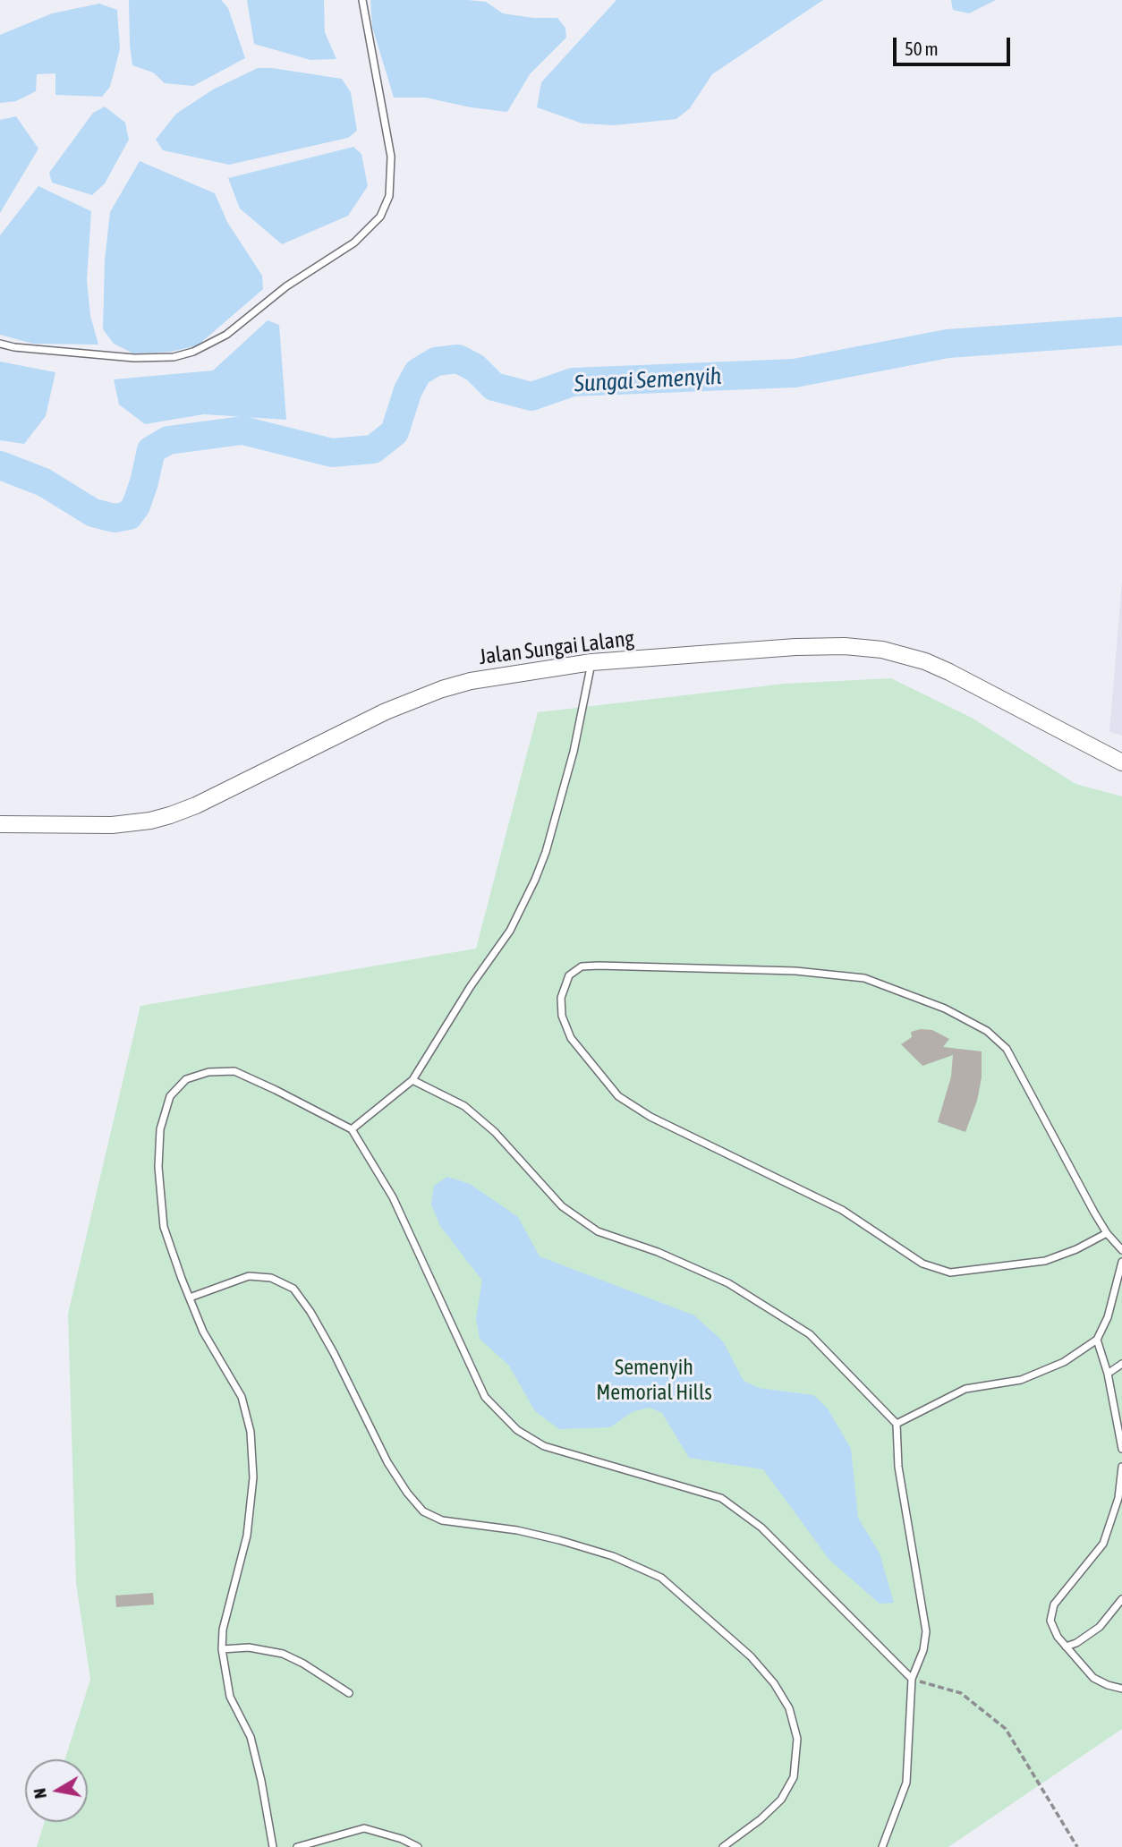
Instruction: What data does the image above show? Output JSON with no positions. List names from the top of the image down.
{
  "streets": {
    "street": ["Jalan Sungai Lalang"]
  },
  "water": ["Sungai Semenyih"],
  "parks": ["Semenyih Memorial Hills"],
  "scale_bar": "50 m",
  "north": "left"
}
